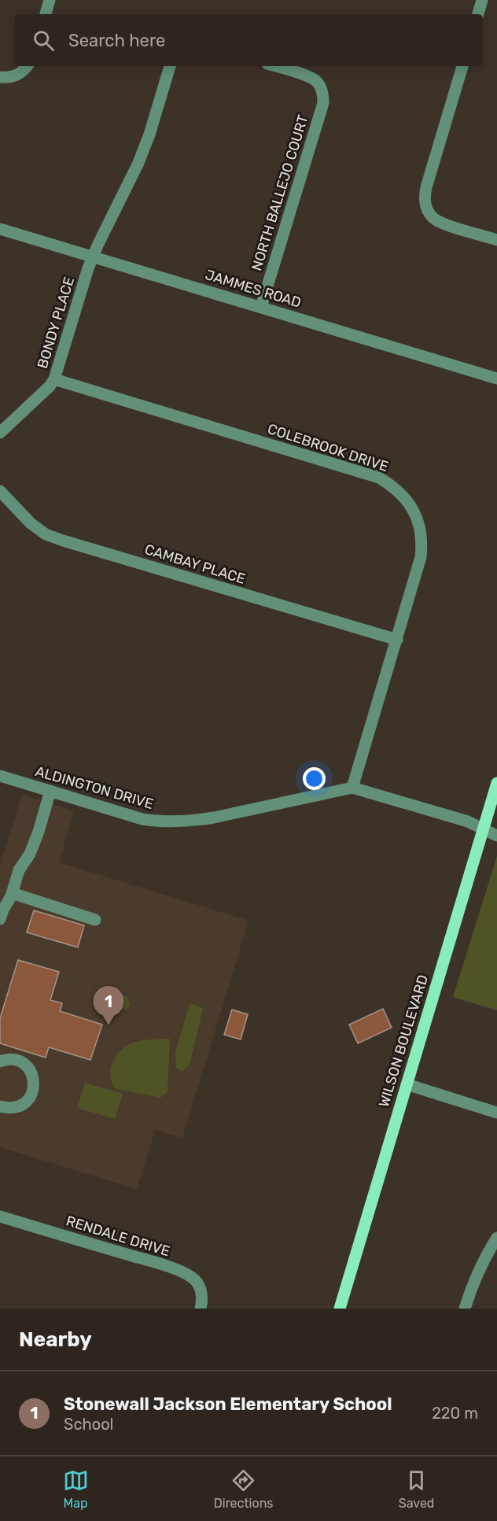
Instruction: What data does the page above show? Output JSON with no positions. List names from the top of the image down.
{
  "streets": {
    "main road": ["WILSON BOULEVARD"],
    "street": [
      "NORTH BALLEJO COURT",
      "JAMMES ROAD",
      "BONDY PLACE",
      "COLEBROOK DRIVE",
      "CAMBAY PLACE",
      "ALDINGTON DRIVE",
      "RENDALE DRIVE"
    ]
  },
  "crossings": [
    ["NORTH BALLEJO COURT", "JAMMES ROAD"],
    ["JAMMES ROAD", "BONDY PLACE"],
    ["BONDY PLACE", "COLEBROOK DRIVE"],
    ["COLEBROOK DRIVE", "CAMBAY PLACE"],
    ["COLEBROOK DRIVE", "ALDINGTON DRIVE"],
    ["ALDINGTON DRIVE", "WILSON BOULEVARD"]
  ],
  "page": {
    "search": "Search here",
    "pins": "1",
    "heading": "Nearby",
    "list": [
      {
        "mark": "1",
        "name": "Stonewall Jackson Elementary School",
        "note": "School",
        "value": "220 m"
      }
    ],
    "nav": ["Map", "Directions", "Saved"]
  }
}
